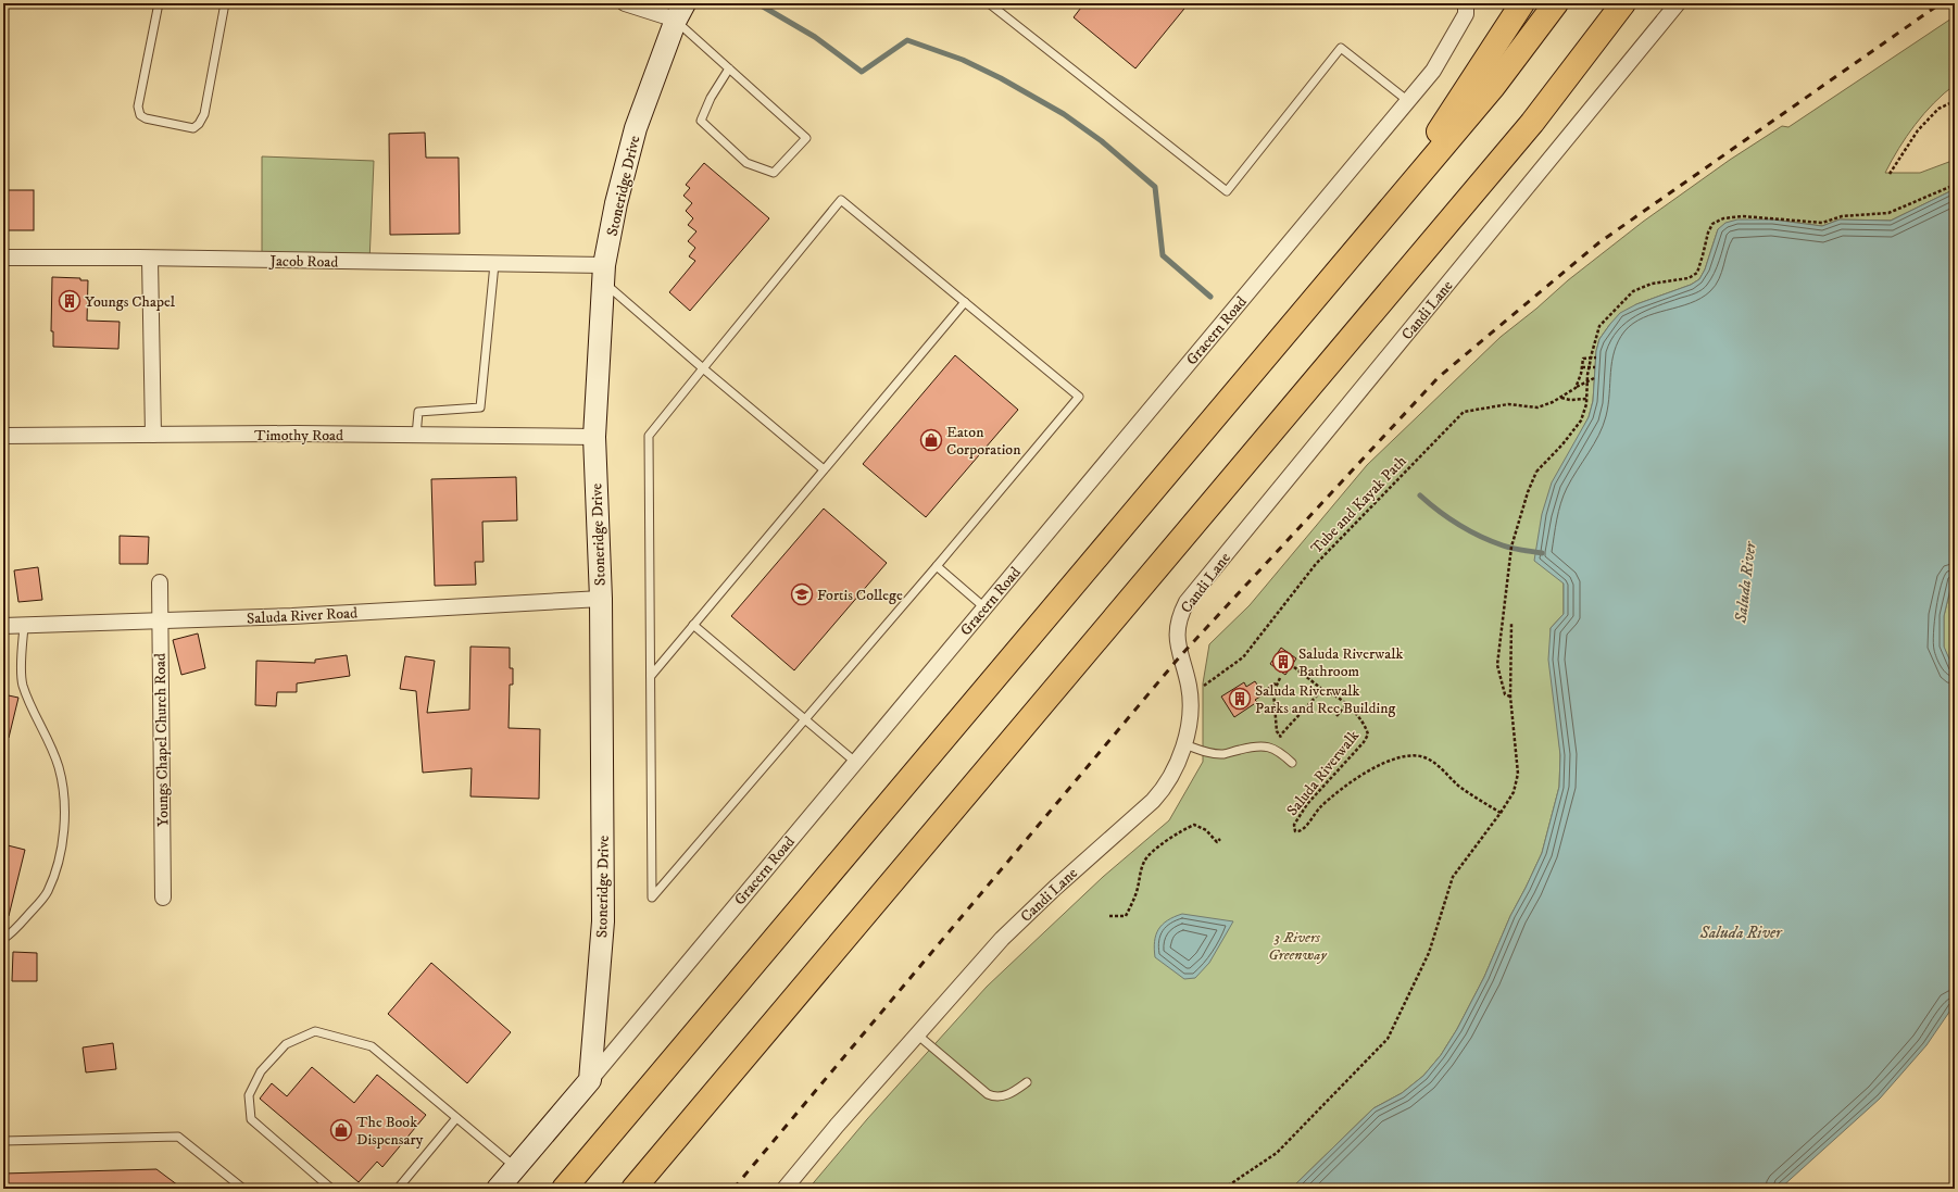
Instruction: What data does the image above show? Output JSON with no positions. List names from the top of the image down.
{
  "streets": {
    "street": [
      "Stoneridge Drive",
      "Jacob Road",
      "Candi Lane",
      "Gracern Road",
      "Timothy Road",
      "Saluda River Road",
      "Youngs Chapel Church Road"
    ],
    "path": ["Tube and Kayak Path", "Saluda Riverwalk"]
  },
  "crossings": [
    ["Stoneridge Drive", "Jacob Road"],
    ["Stoneridge Drive", "Gracern Road"],
    ["Stoneridge Drive", "Timothy Road"],
    ["Stoneridge Drive", "Saluda River Road"],
    ["Candi Lane", "Tube and Kayak Path"],
    ["Saluda River Road", "Youngs Chapel Church Road"]
  ],
  "water": ["Saluda River"],
  "parks": ["3 Rivers Greenway"],
  "places": {
    "building": ["Youngs Chapel", "Saluda Riverwalk Bathroom", "Saluda Riverwalk Parks and Rec Building"],
    "shop": ["Eaton Corporation", "The Book Dispensary"],
    "school or university": ["Fortis College"]
  }
}
